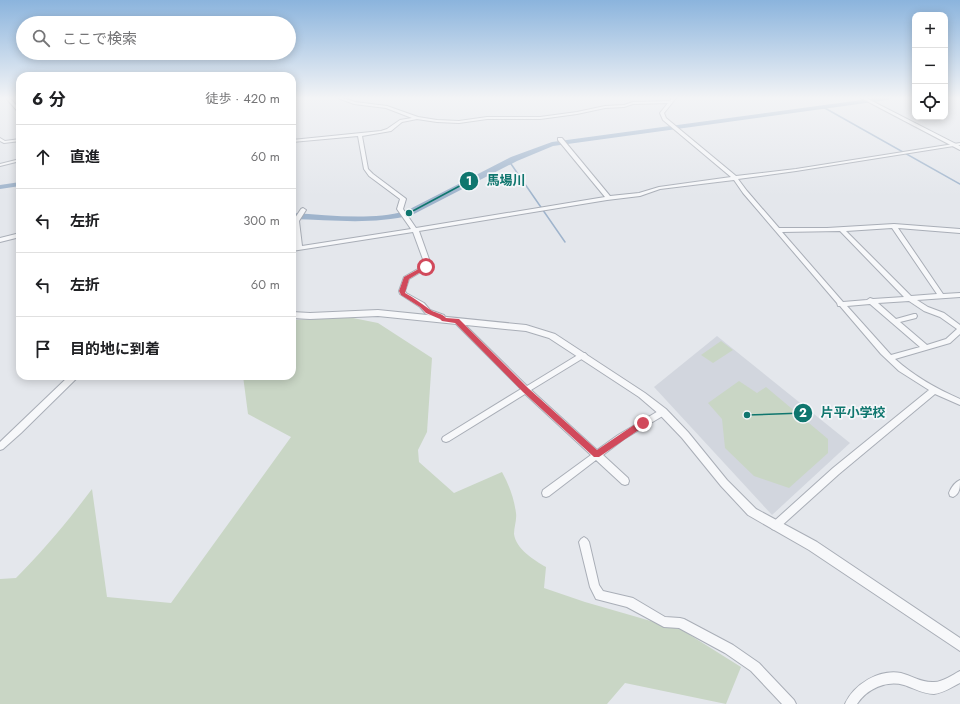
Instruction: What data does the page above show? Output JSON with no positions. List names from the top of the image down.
{
  "places": ["馬場川", "片平小学校"],
  "page": {
    "map_buttons": ["+", "−"],
    "search": "ここで検索",
    "heading": ["6 分", "徒歩 · 420 m"],
    "list": [
      ["直進", "60 m"],
      ["左折", "300 m"],
      ["左折", "60 m"],
      "目的地に到着"
    ]
  }
}
